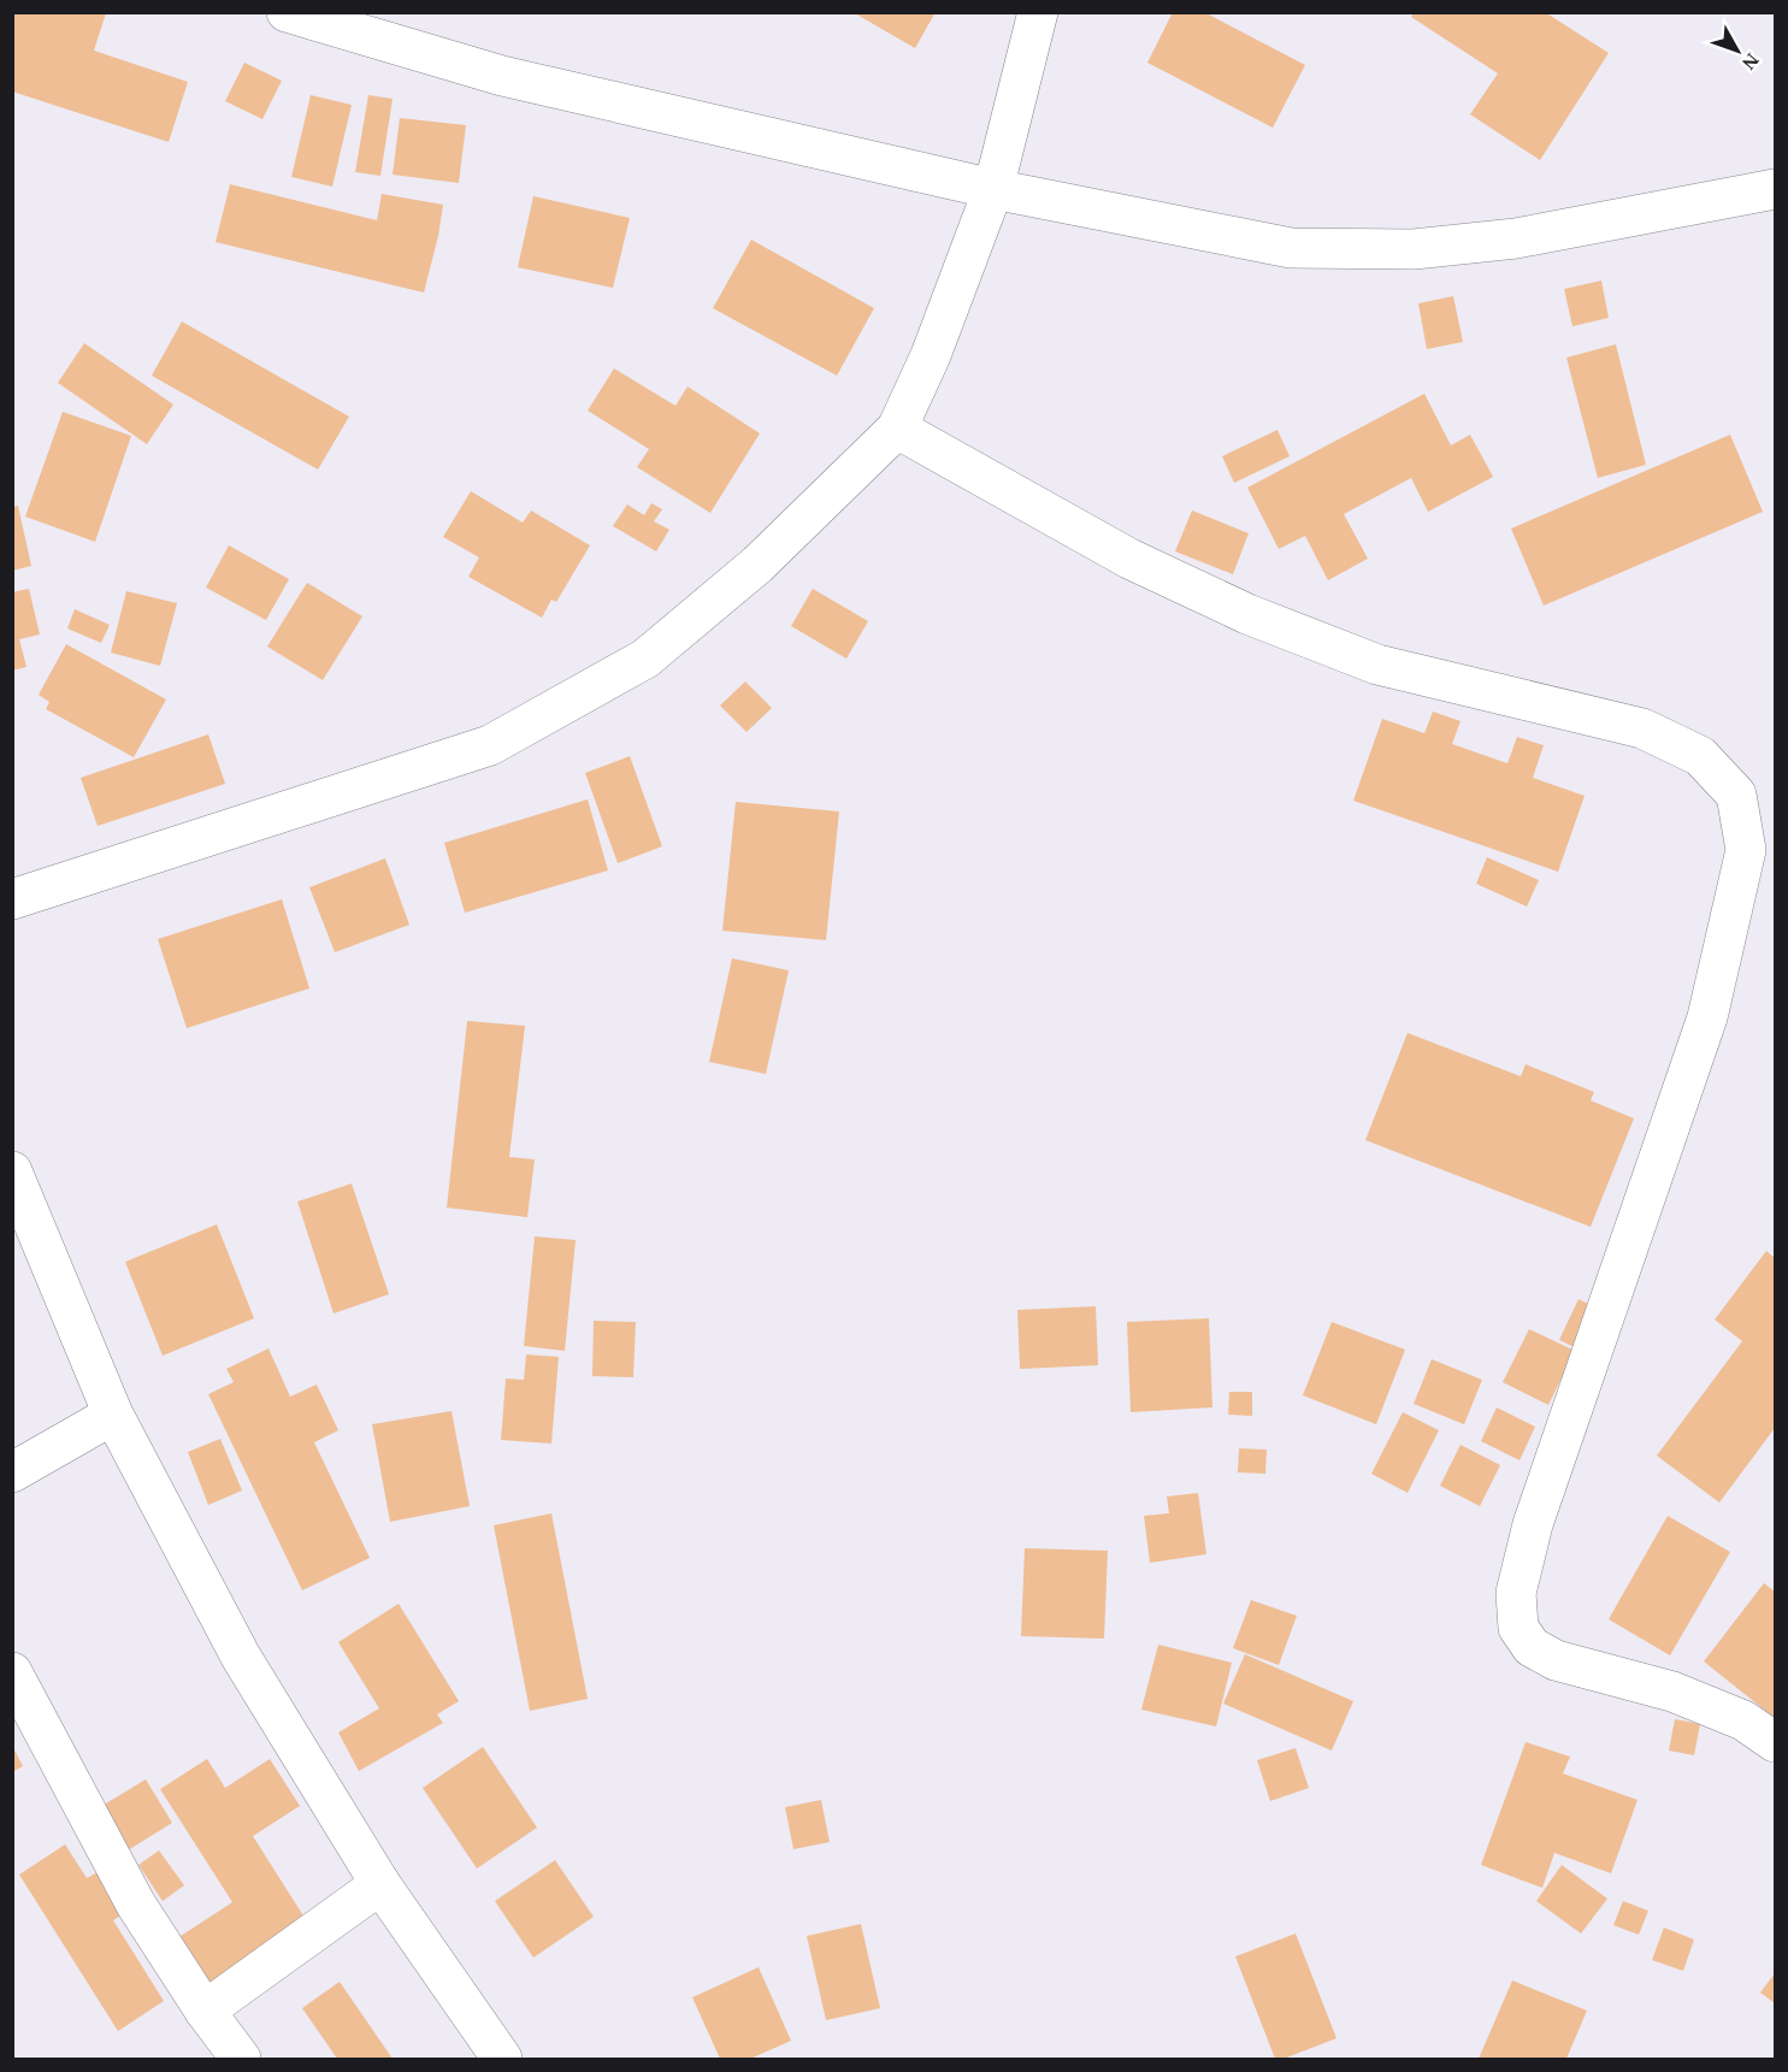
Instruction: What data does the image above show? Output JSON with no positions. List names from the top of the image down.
{
  "north": "bottom right"
}
